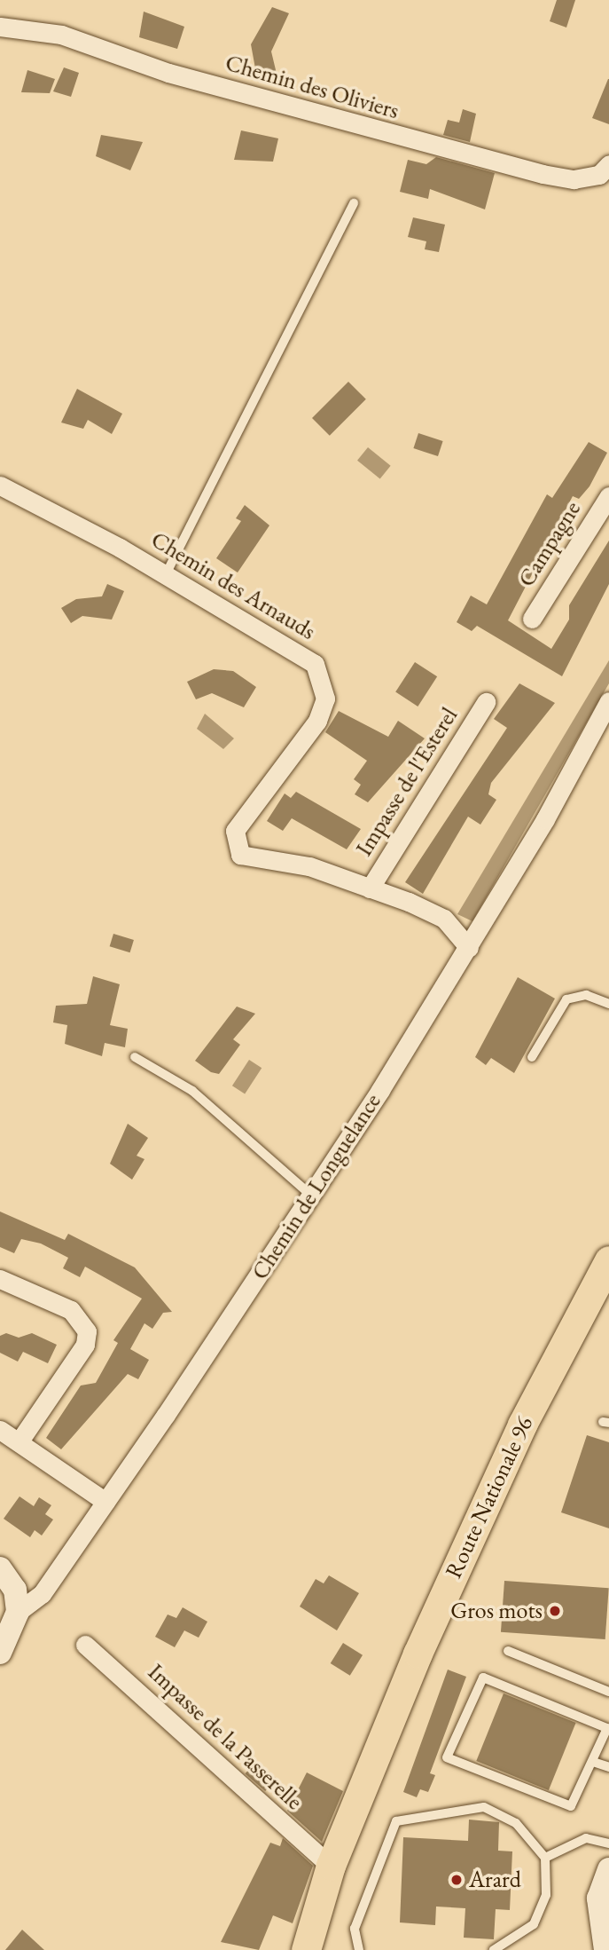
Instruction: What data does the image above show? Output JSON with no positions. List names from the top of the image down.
{
  "streets": {
    "main road": ["Route Nationale 96"],
    "street": [
      "Chemin des Oliviers",
      "Campagne",
      "Chemin des Arnauds",
      "Impasse de l'Esterel",
      "Chemin de Longuelance",
      "Impasse de la Passerelle"
    ]
  },
  "crossings": [
    ["Chemin des Arnauds", "Impasse de l'Esterel"],
    ["Chemin des Arnauds", "Chemin de Longuelance"],
    ["Route Nationale 96", "Impasse de la Passerelle"]
  ],
  "places": ["Gros mots", "Arard"]
}
